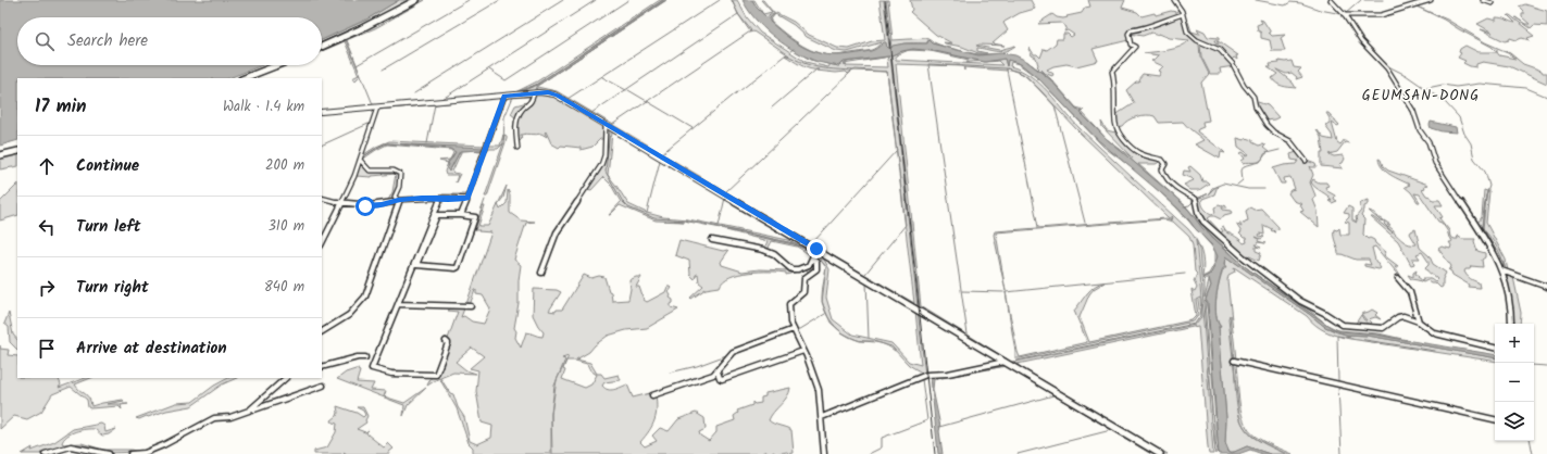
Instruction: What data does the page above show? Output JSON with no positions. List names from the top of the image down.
{
  "districts": ["GEUMSAN-DONG"],
  "page": {
    "search": "Search here",
    "heading": ["17 min", "Walk · 1.4 km"],
    "list": [
      ["Continue", "200 m"],
      ["Turn left", "310 m"],
      ["Turn right", "840 m"],
      "Arrive at destination"
    ],
    "map_buttons": ["+", "−"]
  }
}
